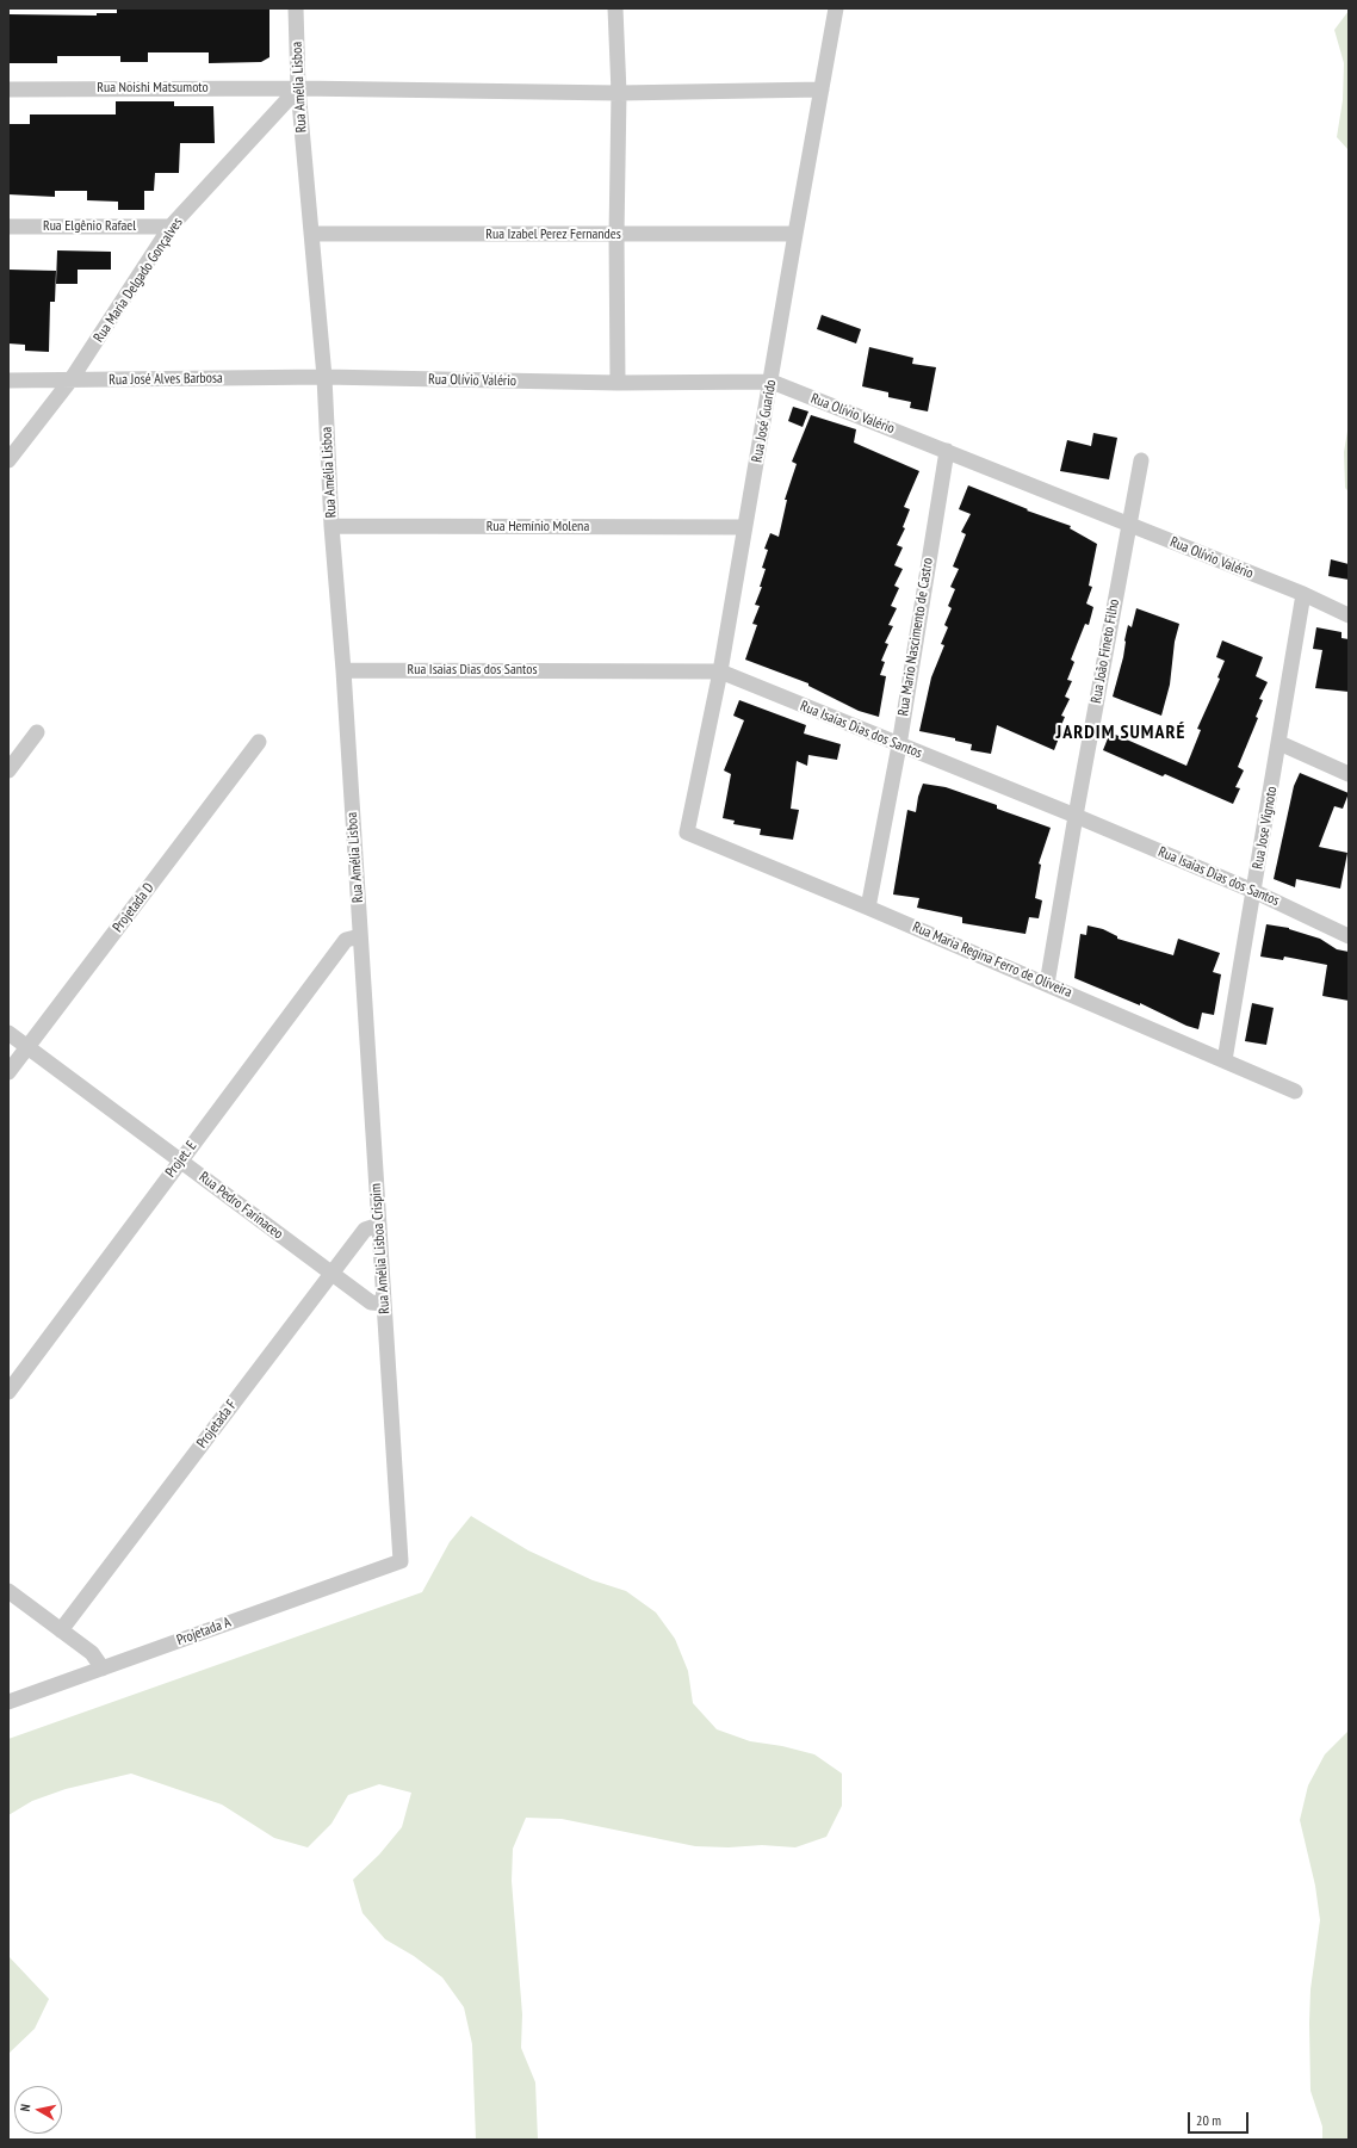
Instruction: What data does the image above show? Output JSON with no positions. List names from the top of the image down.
{
  "streets": {
    "street": [
      "Rua Amélia Lisboa",
      "Rua Noishi Matsumoto",
      "Rua Elgênio Rafael",
      "Rua Izabel Perez Fernandes",
      "Rua Maria Delgado Gonçalves",
      "Rua José Alves Barbosa",
      "Rua Olívio Valério",
      "Rua José Guarido",
      "Rua Hemínio Molena",
      "Rua Mario Nascimento de Castro",
      "Rua João Fineto Filho",
      "Rua Isaias Dias dos Santos",
      "Rua Jose Vignoto",
      "Projetada D",
      "Rua Maria Regina Ferro de Oliveira",
      "Projet. E",
      "Rua Pedro Farinaceo",
      "Rua Amélia Lisboa Crispim",
      "Projetada F",
      "Projetada A"
    ]
  },
  "crossings": [
    ["Rua Amélia Lisboa", "Rua Noishi Matsumoto"],
    ["Rua Amélia Lisboa", "Rua Izabel Perez Fernandes"],
    ["Rua Amélia Lisboa", "Rua Maria Delgado Gonçalves"],
    ["Rua Amélia Lisboa", "Rua José Alves Barbosa"],
    ["Rua Amélia Lisboa", "Rua Olívio Valério"],
    ["Rua Amélia Lisboa", "Rua Hemínio Molena"],
    ["Rua Amélia Lisboa", "Rua Isaias Dias dos Santos"],
    ["Rua Amélia Lisboa", "Projet. E"],
    ["Rua Amélia Lisboa", "Rua Amélia Lisboa Crispim"],
    ["Rua Noishi Matsumoto", "Rua Maria Delgado Gonçalves"],
    ["Rua Noishi Matsumoto", "Rua José Guarido"],
    ["Rua Elgênio Rafael", "Rua Maria Delgado Gonçalves"],
    ["Rua Izabel Perez Fernandes", "Rua José Guarido"],
    ["Rua Maria Delgado Gonçalves", "Rua José Alves Barbosa"],
    ["Rua José Alves Barbosa", "Rua Olívio Valério"],
    ["Rua Olívio Valério", "Rua José Guarido"],
    ["Rua Olívio Valério", "Rua Mario Nascimento de Castro"],
    ["Rua Olívio Valério", "Rua João Fineto Filho"],
    ["Rua Olívio Valério", "Rua Jose Vignoto"],
    ["Rua José Guarido", "Rua Hemínio Molena"],
    ["Rua José Guarido", "Rua Isaias Dias dos Santos"],
    ["Rua José Guarido", "Rua Maria Regina Ferro de Oliveira"],
    ["Rua Mario Nascimento de Castro", "Rua Isaias Dias dos Santos"],
    ["Rua Mario Nascimento de Castro", "Rua Maria Regina Ferro de Oliveira"],
    ["Rua João Fineto Filho", "Rua Isaias Dias dos Santos"],
    ["Rua João Fineto Filho", "Rua Maria Regina Ferro de Oliveira"],
    ["Rua Isaias Dias dos Santos", "Rua Jose Vignoto"],
    ["Rua Jose Vignoto", "Rua Maria Regina Ferro de Oliveira"],
    ["Projetada D", "Rua Pedro Farinaceo"],
    ["Projet. E", "Rua Pedro Farinaceo"],
    ["Projet. E", "Rua Amélia Lisboa Crispim"],
    ["Rua Pedro Farinaceo", "Rua Amélia Lisboa Crispim"],
    ["Rua Pedro Farinaceo", "Projetada F"],
    ["Rua Amélia Lisboa Crispim", "Projetada F"],
    ["Rua Amélia Lisboa Crispim", "Projetada A"]
  ],
  "districts": ["JARDIM SUMARÉ"],
  "scale_bar": "20 m",
  "north": "left"
}
